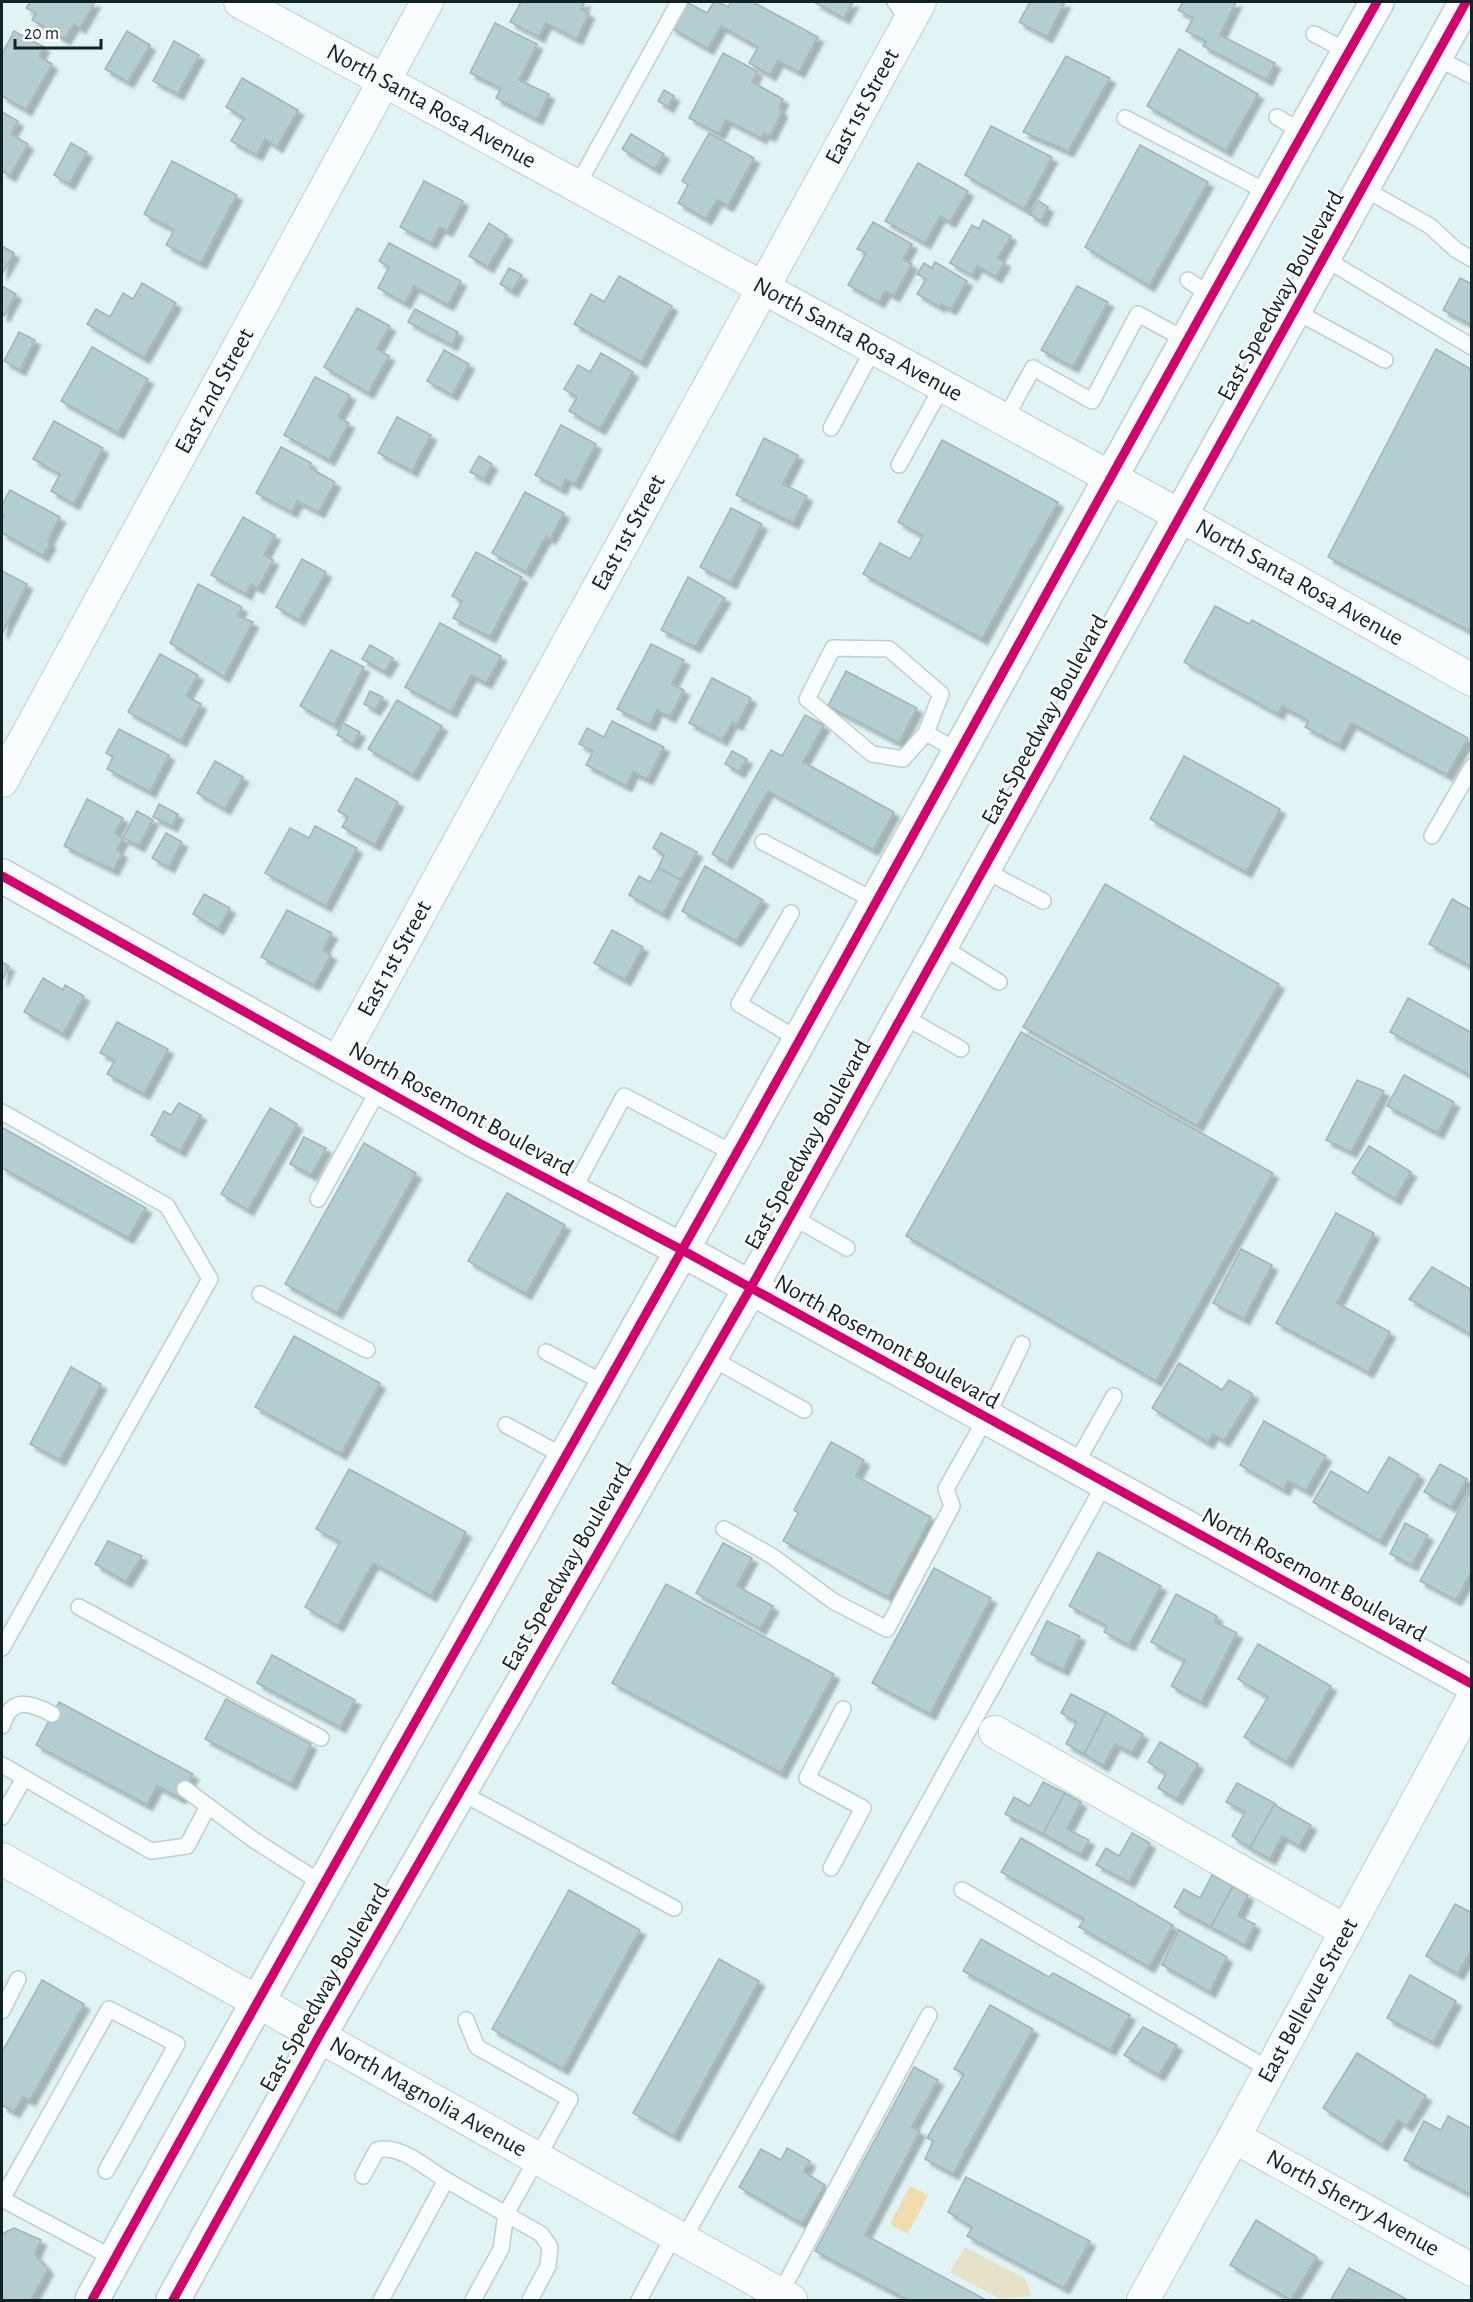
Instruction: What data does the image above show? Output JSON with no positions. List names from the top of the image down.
{
  "streets": {
    "main road": ["East Speedway Boulevard", "North Rosemont Boulevard"],
    "street": [
      "North Santa Rosa Avenue",
      "East 1st Street",
      "East 2nd Street",
      "East Bellevue Street",
      "North Magnolia Avenue",
      "North Sherry Avenue"
    ]
  },
  "crossings": [
    ["North Santa Rosa Avenue", "East 1st Street"],
    ["North Santa Rosa Avenue", "East Speedway Boulevard"],
    ["North Santa Rosa Avenue", "East 2nd Street"],
    ["East 1st Street", "North Rosemont Boulevard"],
    ["East Speedway Boulevard", "North Rosemont Boulevard"],
    ["East Speedway Boulevard", "North Magnolia Avenue"],
    ["East Bellevue Street", "North Sherry Avenue"]
  ],
  "scale_bar": "20 m"
}
